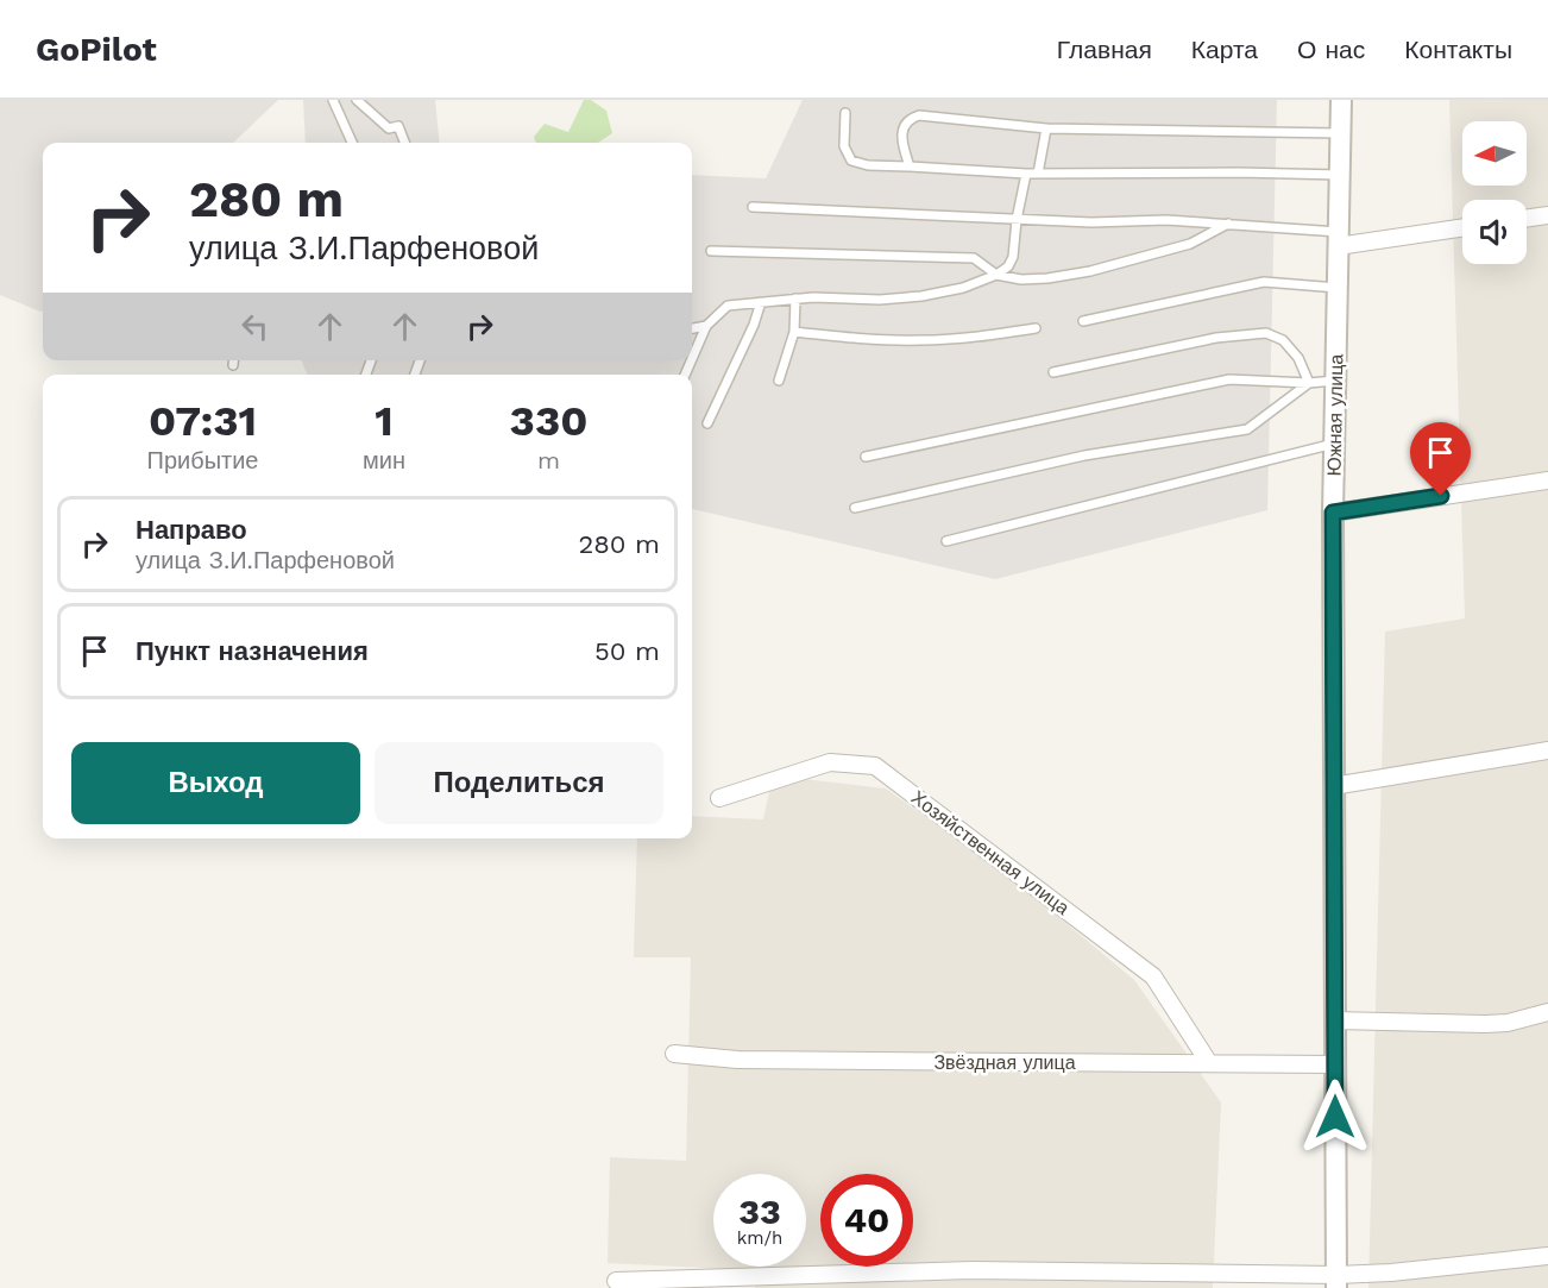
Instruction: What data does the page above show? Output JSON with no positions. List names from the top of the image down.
{
  "streets": {
    "street": ["Южная улица", "Хозяйственная улица", "Звёздная улица"]
  },
  "crossings": [
    ["Южная улица", "Звёздная улица"],
    ["Хозяйственная улица", "Звёздная улица"]
  ],
  "north": "left",
  "page": {
    "header": "GoPilot",
    "nav": [
      "Главная",
      "Карта",
      "О нас",
      "Контакты"
    ],
    "turn": ["280 m", "улица З.И.Парфеновой"],
    "eta": [
      "07:31",
      "Прибытие",
      "1",
      "мин",
      "330",
      "m"
    ],
    "list": [
      {
        "name": "Направо",
        "note": "улица З.И.Парфеновой",
        "value": "280 m"
      },
      {
        "name": "Пункт назначения",
        "value": "50 m"
      }
    ],
    "buttons": ["Выход", "Поделиться"],
    "speed": "33 km/h",
    "limit": "40"
  }
}
